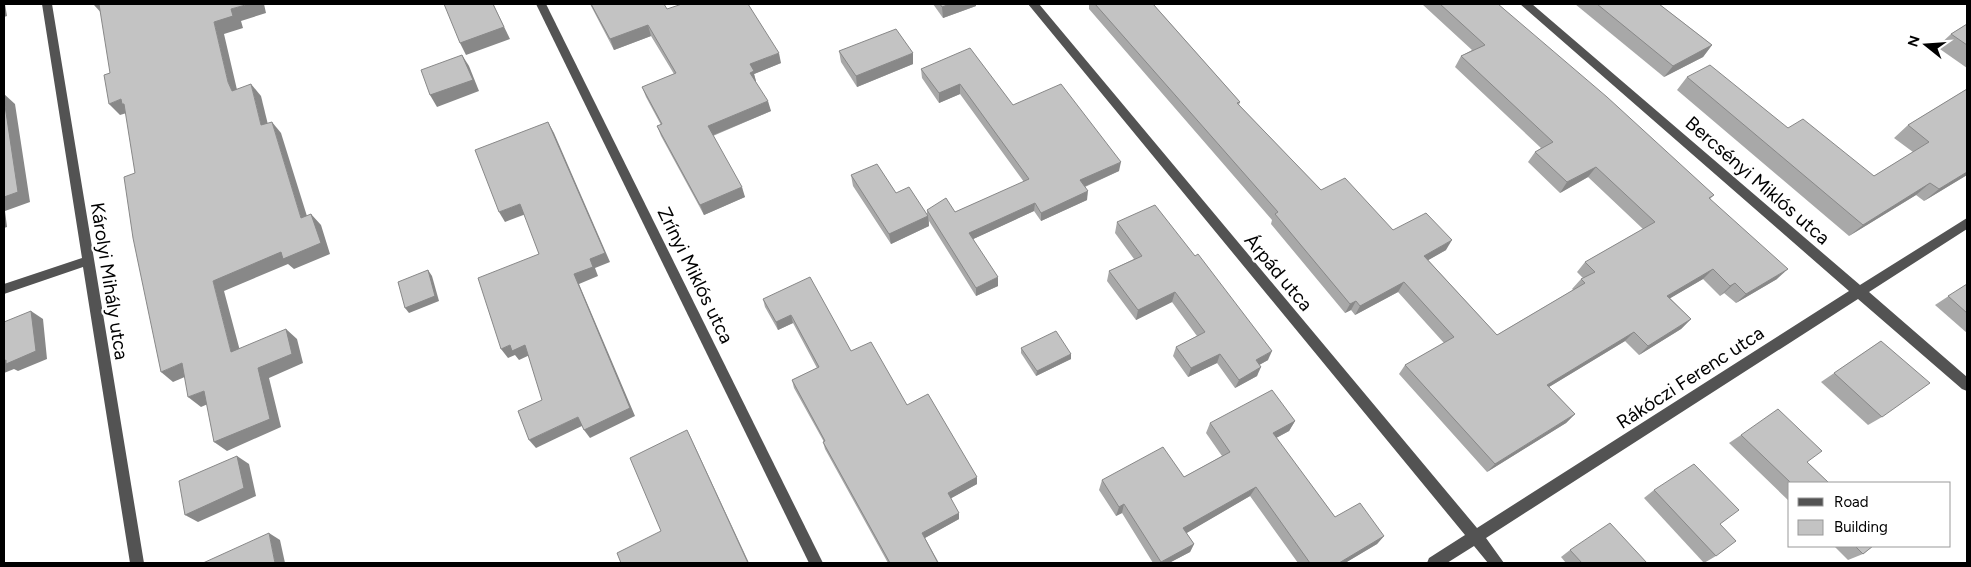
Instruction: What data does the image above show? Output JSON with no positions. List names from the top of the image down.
{
  "streets": {
    "street": [
      "Bercsényi Miklós utca",
      "Árpád utca",
      "Zrínyi Miklós utca",
      "Károlyi Mihály utca",
      "Rákóczi Ferenc utca"
    ]
  },
  "crossings": [
    ["Bercsényi Miklós utca", "Rákóczi Ferenc utca"],
    ["Árpád utca", "Rákóczi Ferenc utca"]
  ],
  "legend": ["Road", "Building"],
  "north": "left"
}
